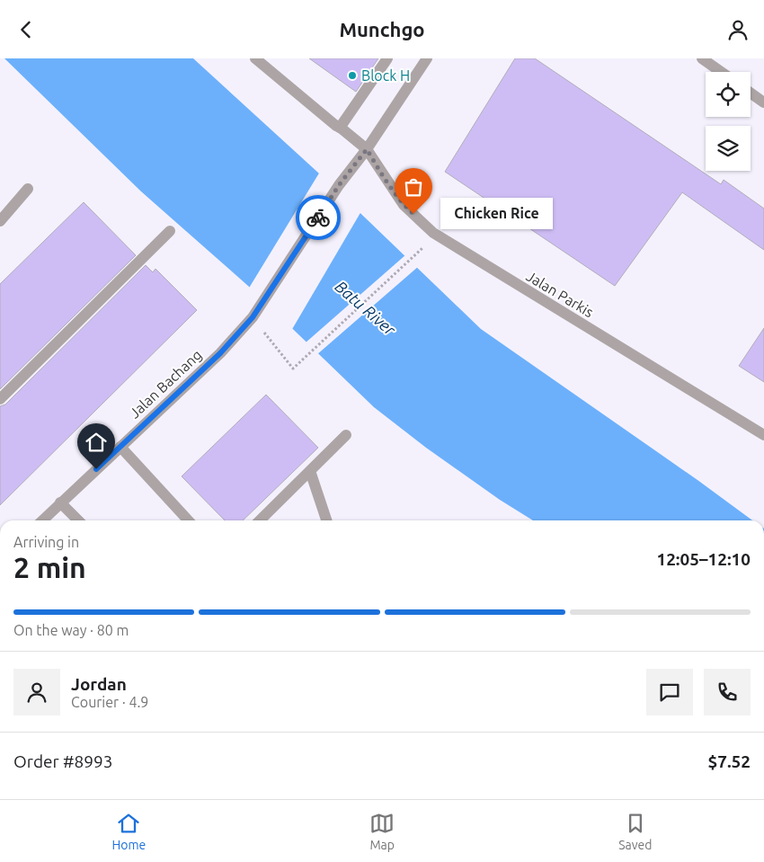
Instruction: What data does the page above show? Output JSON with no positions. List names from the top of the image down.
{
  "streets": {
    "street": ["Jalan Parkis", "Jalan Bachang"]
  },
  "crossings": [
    ["Jalan Parkis", "Jalan Bachang"]
  ],
  "water": ["Batu River"],
  "places": ["Block H", "Chicken Rice"],
  "page": {
    "header": "Munchgo",
    "bubble": "Chicken Rice",
    "heading": ["2 min", "Arriving in", "12:05–12:10"],
    "panel": [
      "Jordan",
      "Courier · 4.9",
      "Order #8993",
      "$7.52"
    ],
    "bar": "On the way · 80 m",
    "tabs": ["Home", "Map", "Saved"]
  }
}
